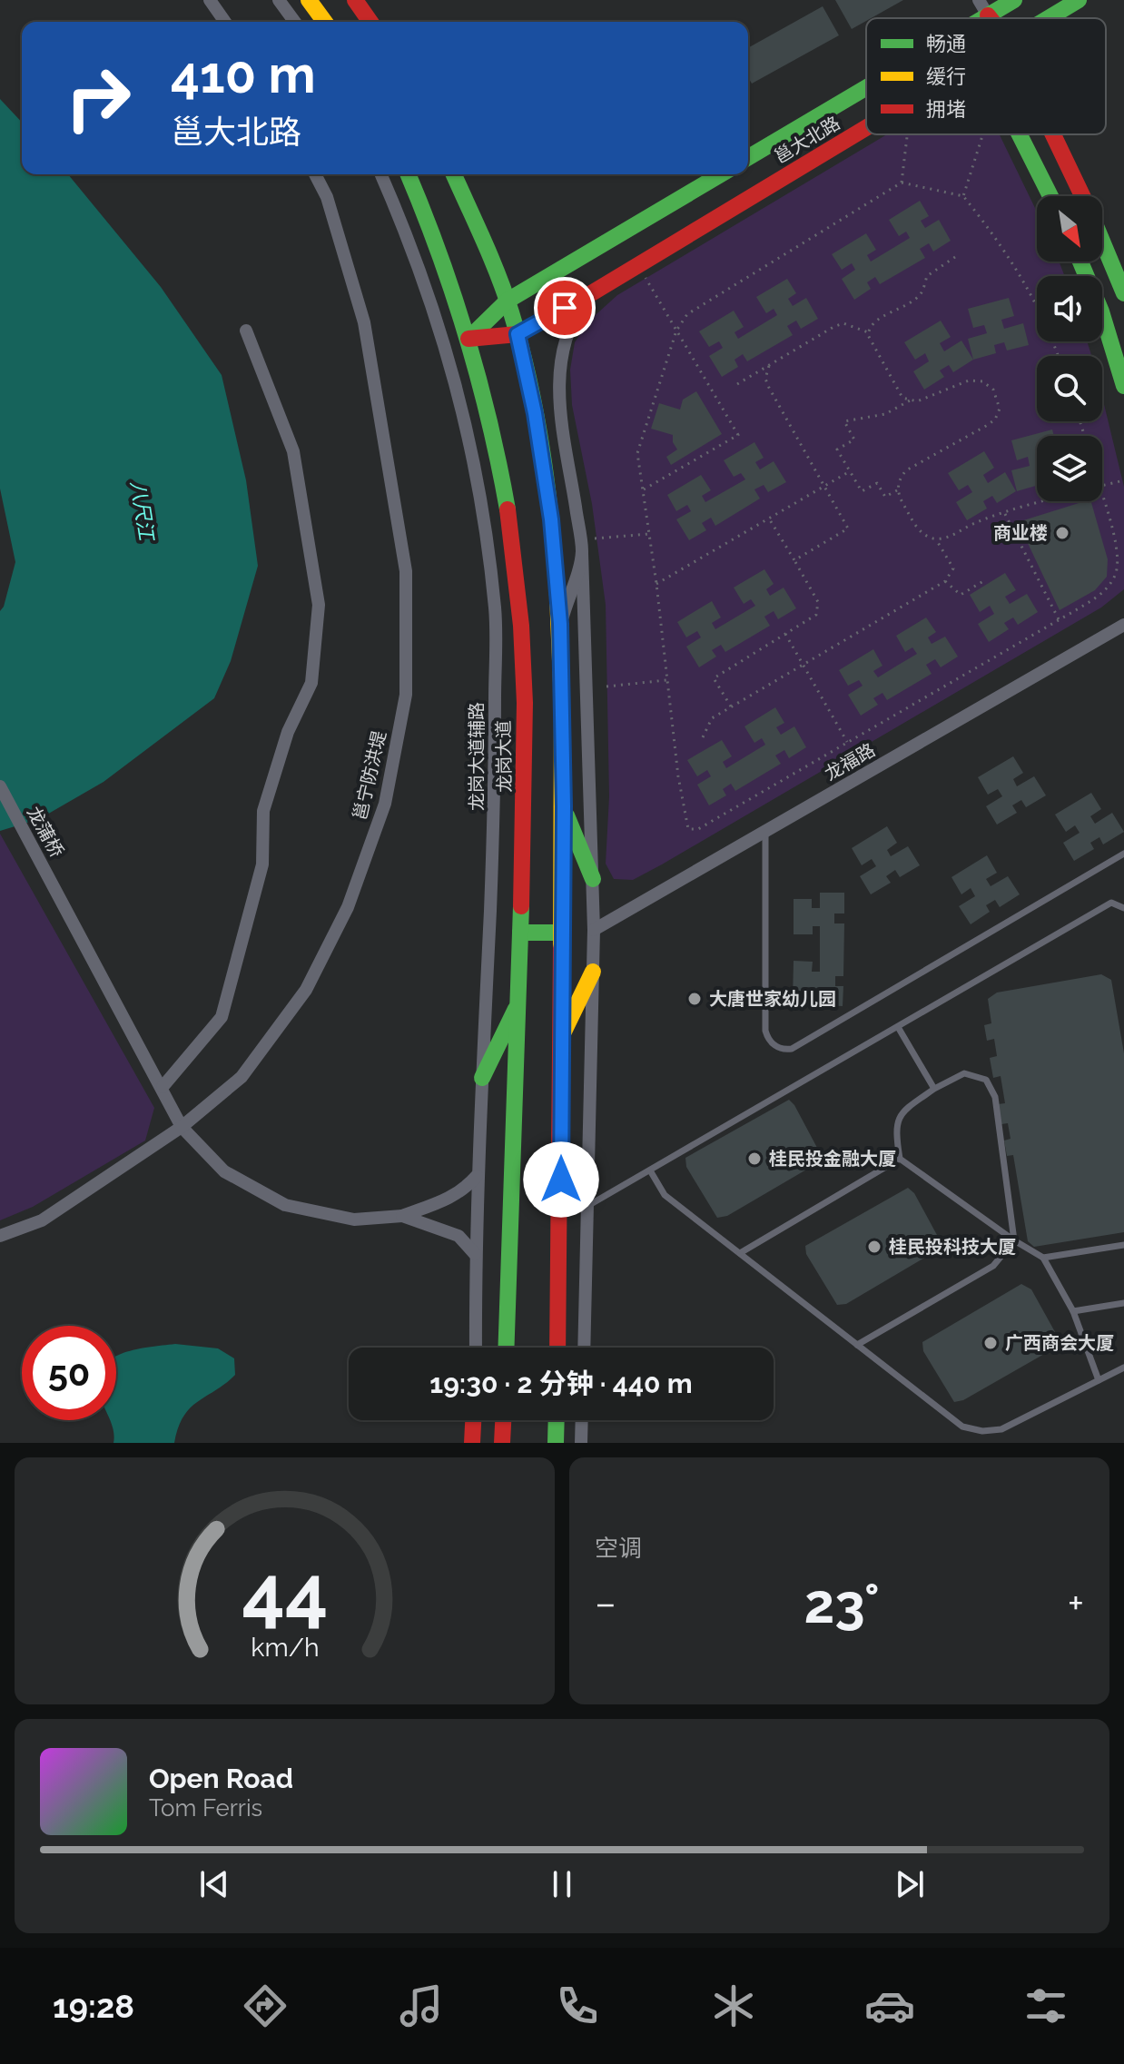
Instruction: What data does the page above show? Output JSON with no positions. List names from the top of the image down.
{
  "streets": {
    "main road": ["邕大北路", "龙岗大道"],
    "street": [
      "龙岗大道辅路",
      "龙福路",
      "邕宁防洪堤",
      "龙蒲桥"
    ]
  },
  "crossings": [
    ["邕宁防洪堤", "龙蒲桥"]
  ],
  "water": ["八尺江"],
  "places": [
    "商业楼",
    "大唐世家幼儿园",
    "桂民投金融大厦",
    "桂民投科技大厦",
    "广西商会大厦"
  ],
  "legend": ["畅通", "缓行", "拥堵"],
  "north": "bottom right",
  "page": {
    "turn": ["410 m", "邕大北路"],
    "limit": "50",
    "trip": "19:30 · 2 分钟 · 440 m",
    "tile": "空调",
    "heat": ["−", "23°", "+"],
    "song": ["Open Road", "Tom Ferris"],
    "tabs": "19:28",
    "gauge": ["44", "km/h"]
  }
}
